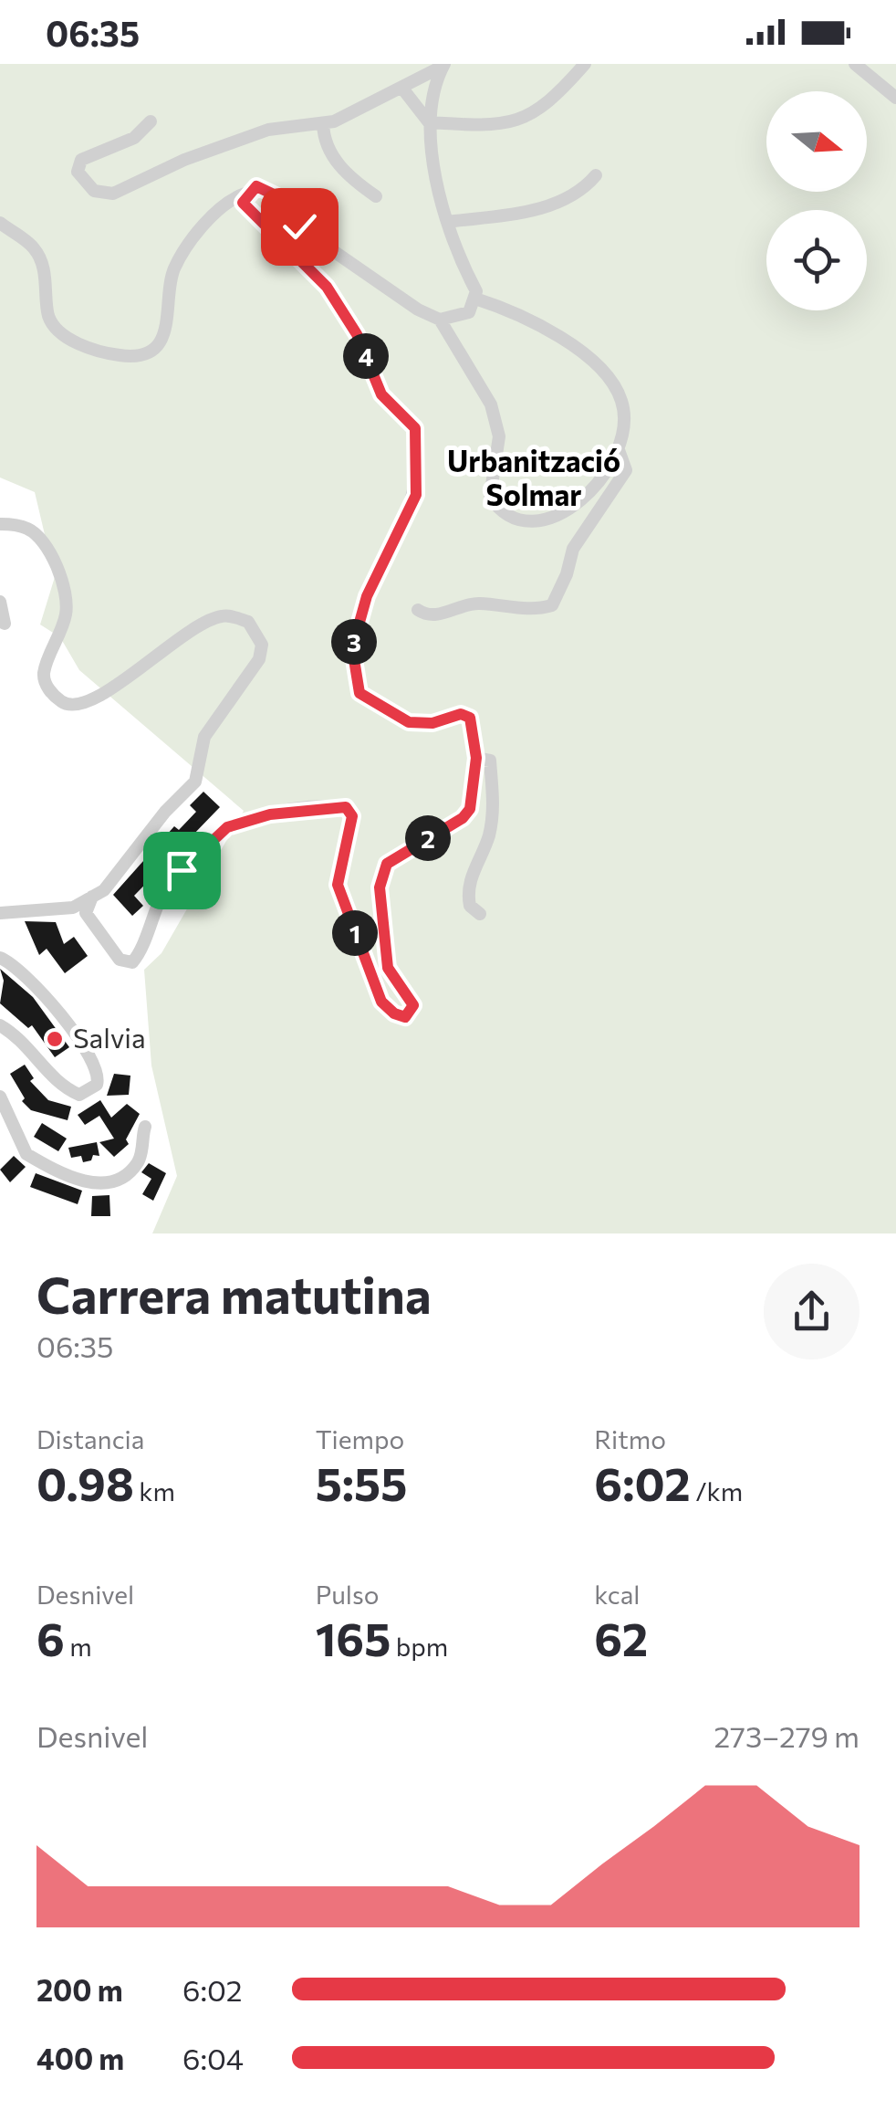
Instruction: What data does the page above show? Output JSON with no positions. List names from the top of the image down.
{
  "districts": ["Urbanització Solmar"],
  "places": ["Salvia"],
  "north": "right",
  "page": {
    "status": "06:35",
    "pins": [
      "4",
      "3",
      "2",
      "1"
    ],
    "heading": ["Carrera matutina", "06:35"],
    "stats": [
      ["Distancia", "0.98 km"],
      ["Tiempo", "5:55"],
      ["Ritmo", "6:02 /km"],
      ["Desnivel", "6 m"],
      ["Pulso", "165 bpm"],
      ["kcal", "62"]
    ],
    "chart": ["Desnivel", "273–279 m"],
    "list": [
      {
        "name": "200 m",
        "note": "6:02"
      },
      {
        "name": "400 m",
        "note": "6:04"
      }
    ]
  }
}
